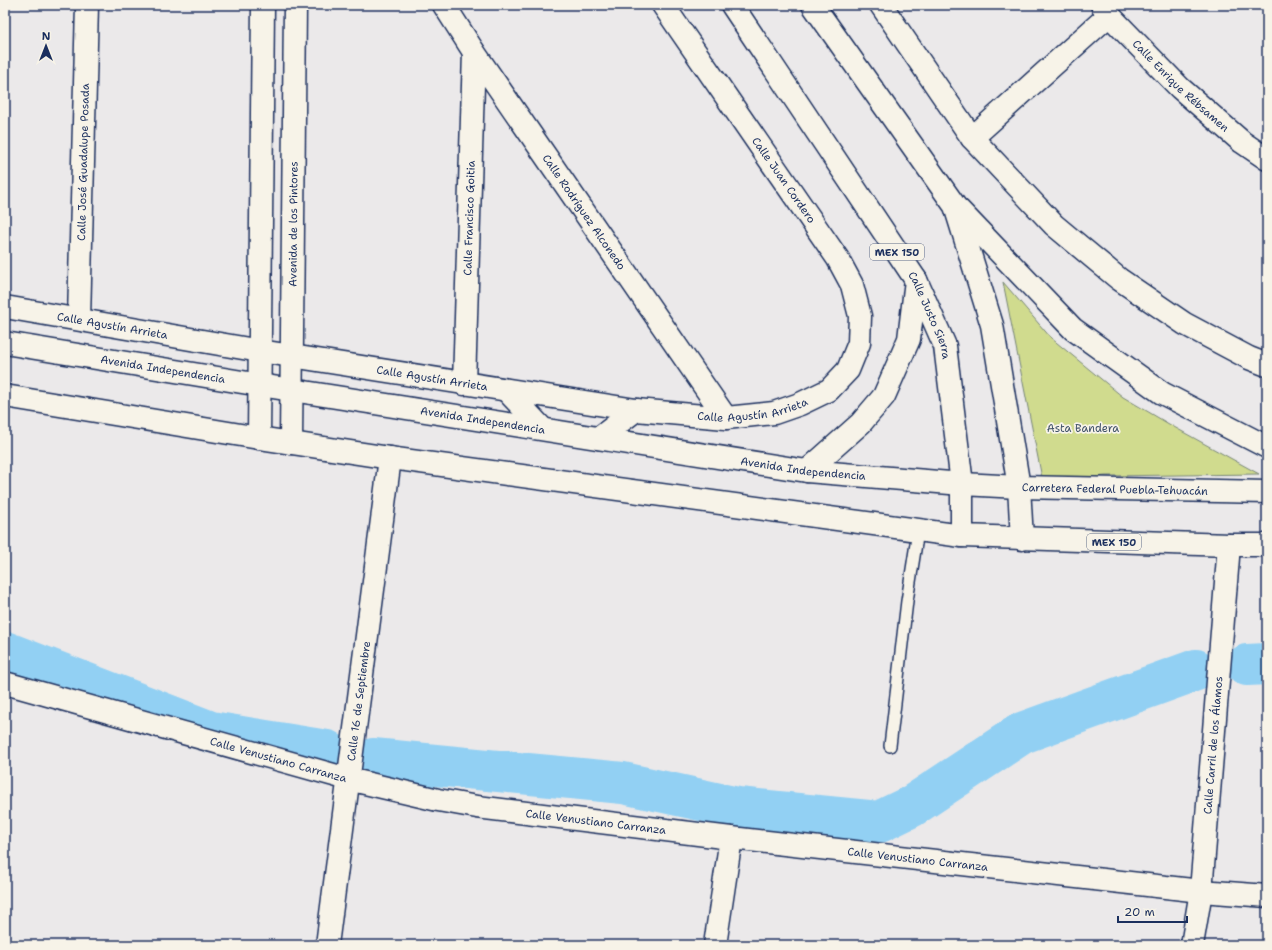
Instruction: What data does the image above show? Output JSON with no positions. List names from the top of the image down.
{
  "streets": {
    "street": [
      "Calle Enrique Rébsamen",
      "Calle José Guadalupe Posada",
      "Calle Juan Cordero",
      "Calle Rodríguez Alconedo",
      "Calle Francisco Goitia",
      "Avenida de los Pintores",
      "MEX 150",
      "Calle Justo Sierra",
      "Calle Agustín Arrieta",
      "Avenida Independencia",
      "Carretera Federal Puebla-Tehuacán",
      "Calle 16 de Septiembre",
      "Calle Carril de los Álamos",
      "Calle Venustiano Carranza"
    ]
  },
  "crossings": [
    ["Calle José Guadalupe Posada", "Calle Agustín Arrieta"],
    ["Calle Juan Cordero", "Calle Agustín Arrieta"],
    ["Calle Rodríguez Alconedo", "Calle Francisco Goitia"],
    ["Calle Rodríguez Alconedo", "Calle Agustín Arrieta"],
    ["Calle Francisco Goitia", "Calle Agustín Arrieta"],
    ["Avenida de los Pintores", "Calle Agustín Arrieta"],
    ["Avenida de los Pintores", "Avenida Independencia"],
    ["MEX 150", "Calle Justo Sierra"],
    ["MEX 150", "Calle Carril de los Álamos"],
    ["Calle Justo Sierra", "Avenida Independencia"],
    ["Calle Justo Sierra", "Carretera Federal Puebla-Tehuacán"],
    ["Avenida Independencia", "Carretera Federal Puebla-Tehuacán"],
    ["Calle 16 de Septiembre", "Calle Venustiano Carranza"],
    ["Calle Carril de los Álamos", "Calle Venustiano Carranza"]
  ],
  "parks": ["Asta Bandera"],
  "scale_bar": "20 m",
  "north": "top"
}
